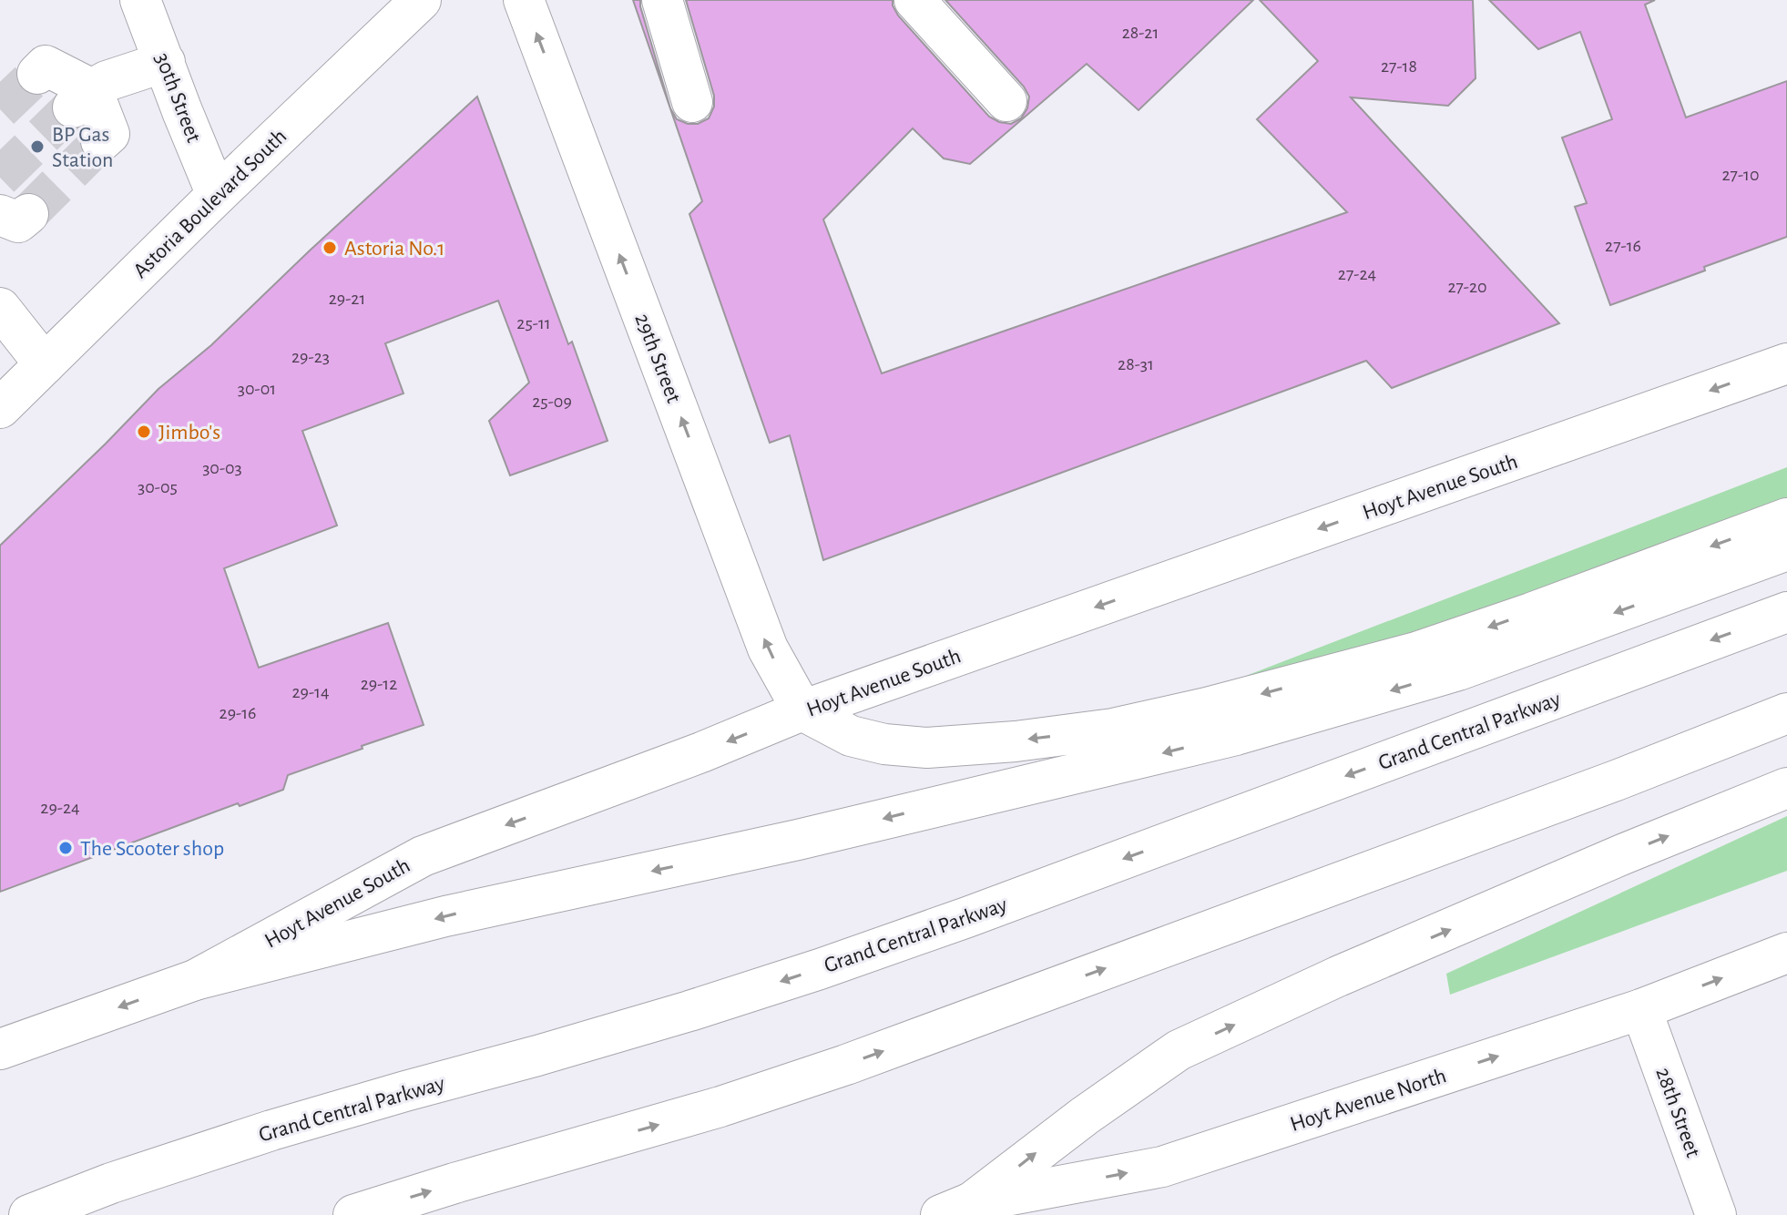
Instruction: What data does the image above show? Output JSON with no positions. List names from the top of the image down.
{
  "streets": {
    "main road": [
      "30th Street",
      "Astoria Boulevard South",
      "29th Street",
      "Hoyt Avenue South",
      "Grand Central Parkway",
      "Hoyt Avenue North",
      "28th Street"
    ]
  },
  "crossings": [
    ["30th Street", "Astoria Boulevard South"],
    ["29th Street", "Hoyt Avenue South"],
    ["Hoyt Avenue North", "28th Street"]
  ],
  "one_way": ["29th Street"],
  "places": [
    "BP Gas Station",
    "Astoria No.1",
    "Jimbo's",
    "The Scooter shop"
  ],
  "house_numbers": [
    "28-21",
    "27-18",
    "27-10",
    "27-16",
    "27-24",
    "27-20",
    "29-21",
    "25-11",
    "29-23",
    "28-31",
    "30-01",
    "25-09",
    "30-03",
    "30-05",
    "29-12",
    "29-14",
    "29-16",
    "29-24"
  ]
}
